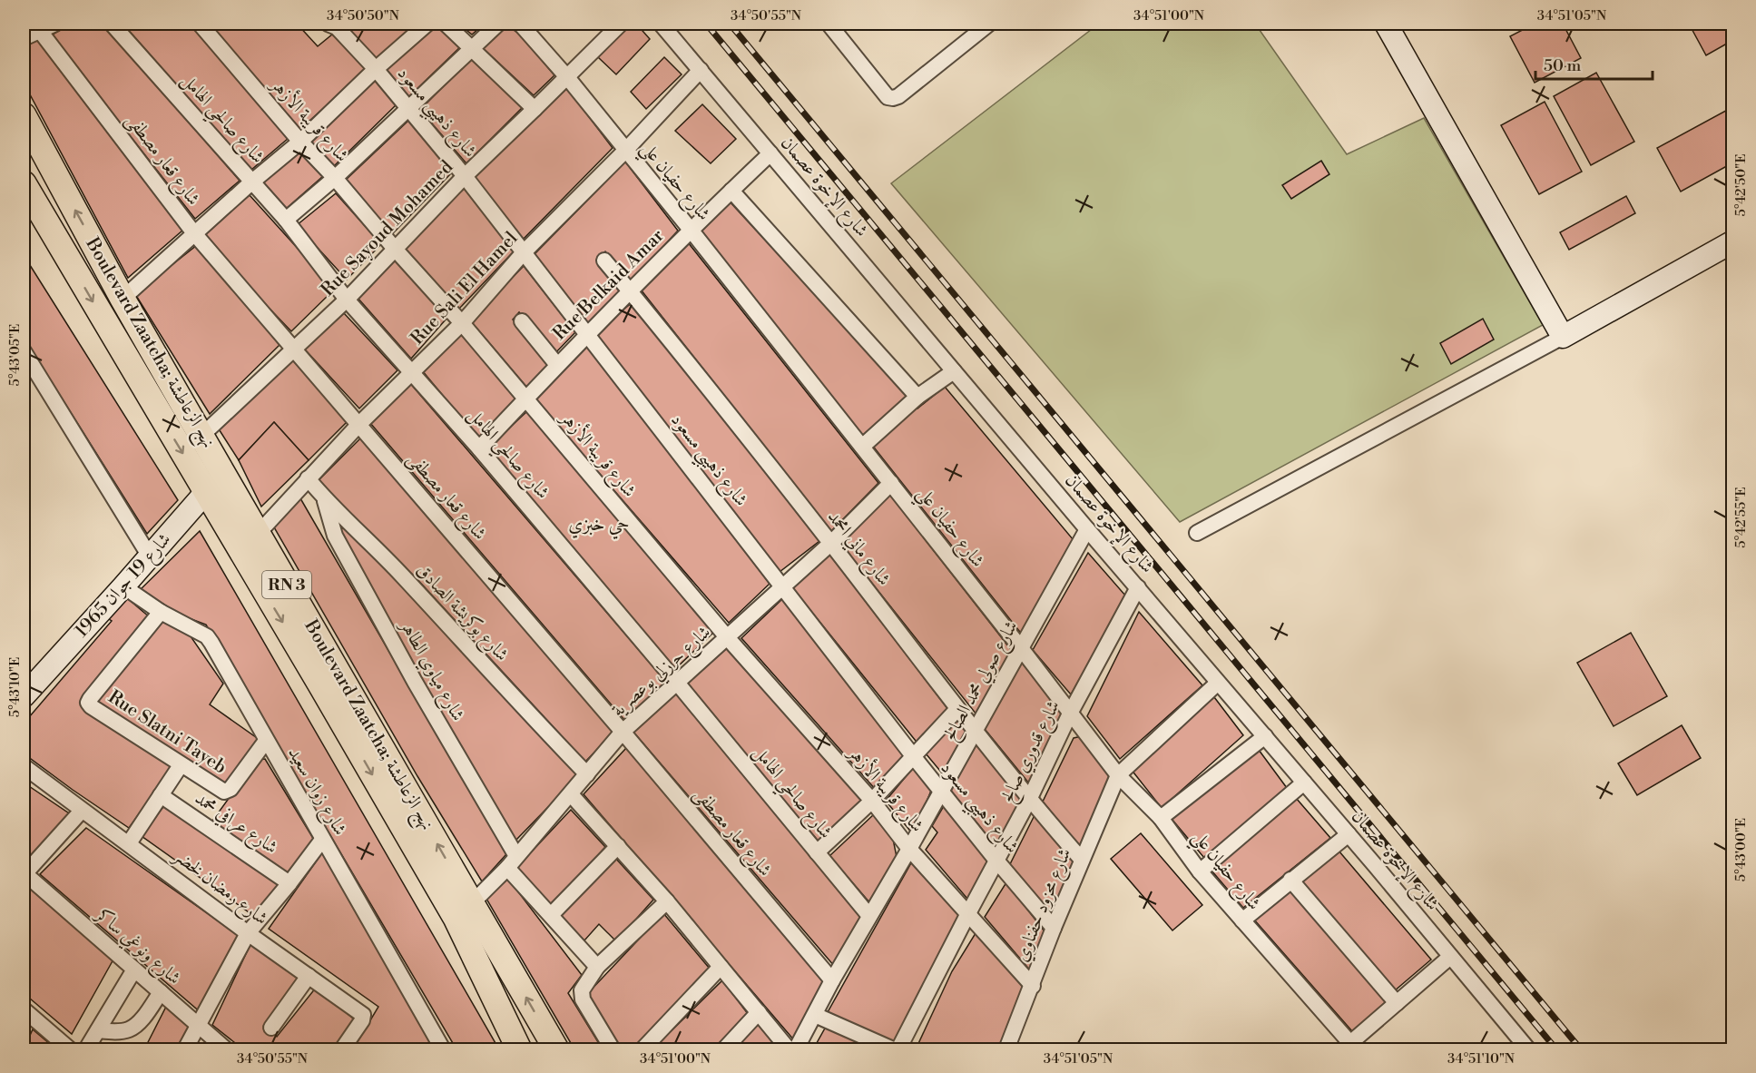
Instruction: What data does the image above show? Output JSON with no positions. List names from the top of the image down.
{
  "streets": {
    "main road": ["Boulevard Zaatcha; نهج الزعاطشة", "RN 3"],
    "street": [
      "شارع ذهيبي مسعود",
      "شارع صالحي الهامل",
      "شارع قريبة الأزهر",
      "شارع قعار مصطفى",
      "شارع حفيان علي",
      "شارع الإخوة عصمان",
      "Rue Sayoud Mohamed",
      "Rue Belkaid Amar",
      "Rue Sali El Hamel",
      "شارع ماني امحمد",
      "شارع 19 جوان 1965",
      "شارع بوكريشة الصادق",
      "شارع مياوي الطاهر",
      "شارع حرزلي بوعصرية",
      "شارع صولي محمد الصالح",
      "Rue Slatni Tayeb",
      "شارع قدوري صالح",
      "شارع زوان سعيد",
      "شارع عرافي محمد",
      "شارع رمضان لخضر",
      "شارع محزود حفناوي",
      "شارع ونوغي ساكر"
    ]
  },
  "crossings": [
    ["شارع ذهيبي مسعود", "Rue Sayoud Mohamed"],
    ["شارع ذهيبي مسعود", "Rue Belkaid Amar"],
    ["شارع ذهيبي مسعود", "Rue Sali El Hamel"],
    ["شارع ذهيبي مسعود", "شارع حرزلي بوعصرية"],
    ["شارع ذهيبي مسعود", "شارع صولي محمد الصالح"],
    ["شارع ذهيبي مسعود", "شارع قدوري صالح"],
    ["شارع ذهيبي مسعود", "شارع محزود حفناوي"],
    ["شارع صالحي الهامل", "Rue Sayoud Mohamed"],
    ["شارع صالحي الهامل", "Rue Belkaid Amar"],
    ["شارع صالحي الهامل", "Rue Sali El Hamel"],
    ["شارع صالحي الهامل", "شارع حرزلي بوعصرية"],
    ["شارع صالحي الهامل", "شارع صولي محمد الصالح"],
    ["شارع قريبة الأزهر", "Rue Sayoud Mohamed"],
    ["شارع قريبة الأزهر", "Rue Belkaid Amar"],
    ["شارع قريبة الأزهر", "Rue Sali El Hamel"],
    ["شارع قريبة الأزهر", "شارع حرزلي بوعصرية"],
    ["شارع قريبة الأزهر", "شارع صولي محمد الصالح"],
    ["شارع قريبة الأزهر", "شارع قدوري صالح"],
    ["شارع قريبة الأزهر", "شارع محزود حفناوي"],
    ["شارع قعار مصطفى", "Rue Sayoud Mohamed"],
    ["شارع قعار مصطفى", "Rue Sali El Hamel"],
    ["شارع قعار مصطفى", "شارع حرزلي بوعصرية"],
    ["شارع قعار مصطفى", "شارع صولي محمد الصالح"],
    ["شارع حفيان علي", "Rue Sayoud Mohamed"],
    ["شارع حفيان علي", "Rue Belkaid Amar"],
    ["شارع حفيان علي", "Rue Sali El Hamel"],
    ["شارع حفيان علي", "شارع حرزلي بوعصرية"],
    ["شارع حفيان علي", "شارع صولي محمد الصالح"],
    ["شارع حفيان علي", "شارع قدوري صالح"],
    ["شارع حفيان علي", "شارع محزود حفناوي"],
    ["شارع الإخوة عصمان", "Rue Belkaid Amar"],
    ["شارع الإخوة عصمان", "Rue Sali El Hamel"],
    ["شارع الإخوة عصمان", "شارع صولي محمد الصالح"],
    ["شارع الإخوة عصمان", "شارع قدوري صالح"],
    ["Rue Sayoud Mohamed", "Boulevard Zaatcha; نهج الزعاطشة"],
    ["Rue Belkaid Amar", "شارع ماني امحمد"],
    ["Rue Sali El Hamel", "Boulevard Zaatcha; نهج الزعاطشة"],
    ["Rue Sali El Hamel", "شارع بوكريشة الصادق"],
    ["Boulevard Zaatcha; نهج الزعاطشة", "شارع 19 جوان 1965"],
    ["Boulevard Zaatcha; نهج الزعاطشة", "شارع حرزلي بوعصرية"],
    ["شارع ماني امحمد", "شارع حرزلي بوعصرية"],
    ["شارع ماني امحمد", "شارع صولي محمد الصالح"],
    ["شارع ماني امحمد", "شارع قدوري صالح"],
    ["شارع ماني امحمد", "شارع محزود حفناوي"],
    ["شارع 19 جوان 1965", "شارع زوان سعيد"],
    ["شارع بوكريشة الصادق", "شارع مياوي الطاهر"],
    ["شارع بوكريشة الصادق", "شارع حرزلي بوعصرية"],
    ["شارع مياوي الطاهر", "شارع حرزلي بوعصرية"],
    ["Rue Slatni Tayeb", "شارع زوان سعيد"]
  ],
  "districts": ["حي خبزي"],
  "scale_bar": "50 m",
  "coordinates": [
    "34°50'50\"N",
    "34°50'55\"N",
    "34°51'00\"N",
    "34°51'05\"N",
    "5°42'50\"E",
    "5°43'05\"E",
    "5°42'55\"E",
    "5°43'10\"E",
    "5°43'00\"E",
    "34°51'10\"N"
  ]
}
